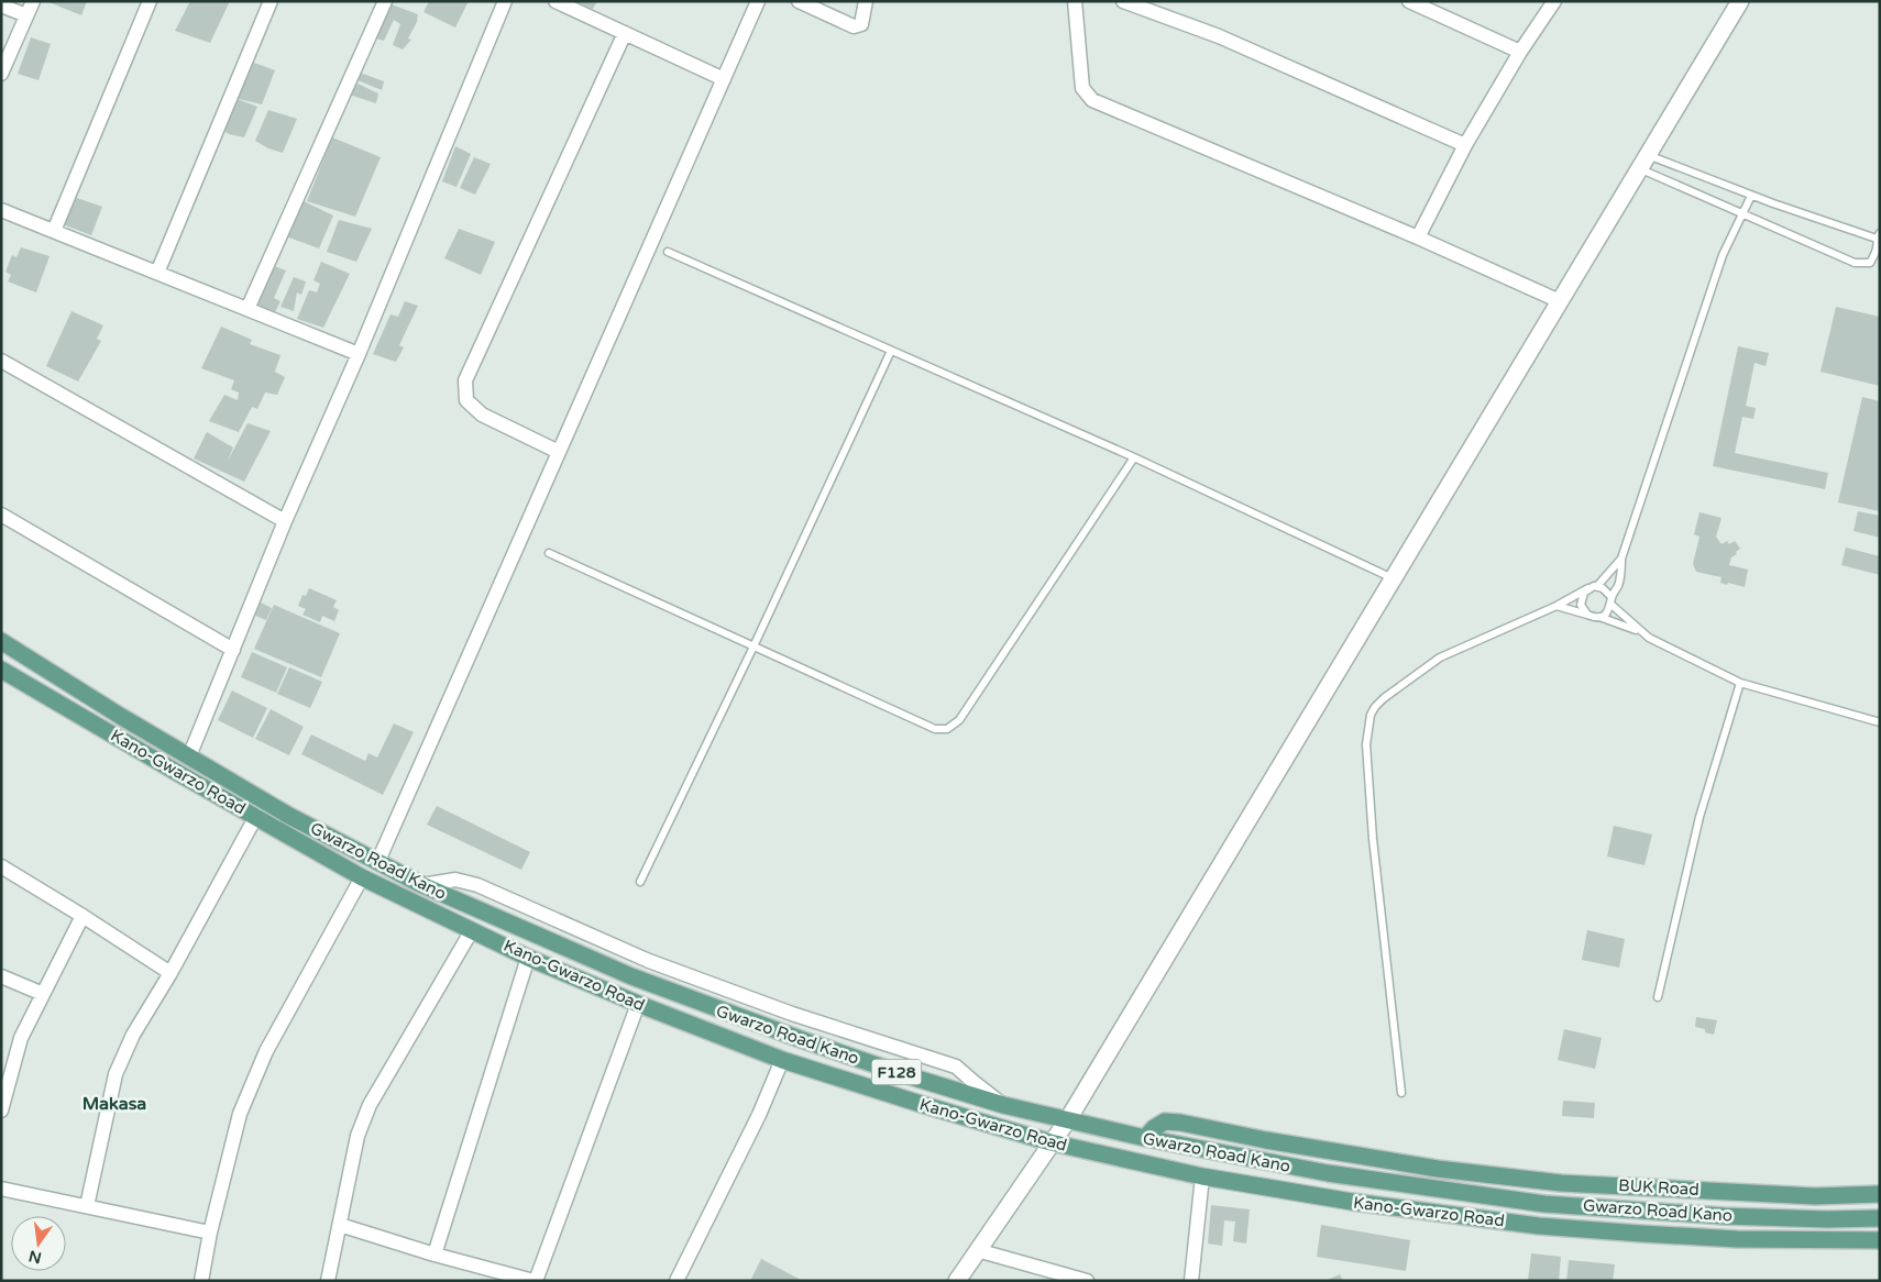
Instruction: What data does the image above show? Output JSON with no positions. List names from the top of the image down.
{
  "streets": {
    "main road": [
      "Kano-Gwarzo Road",
      "Gwarzo Road Kano",
      "F128",
      "BUK Road"
    ]
  },
  "crossings": [
    ["Gwarzo Road Kano", "BUK Road"]
  ],
  "districts": ["Makasa"],
  "north": "bottom"
}
